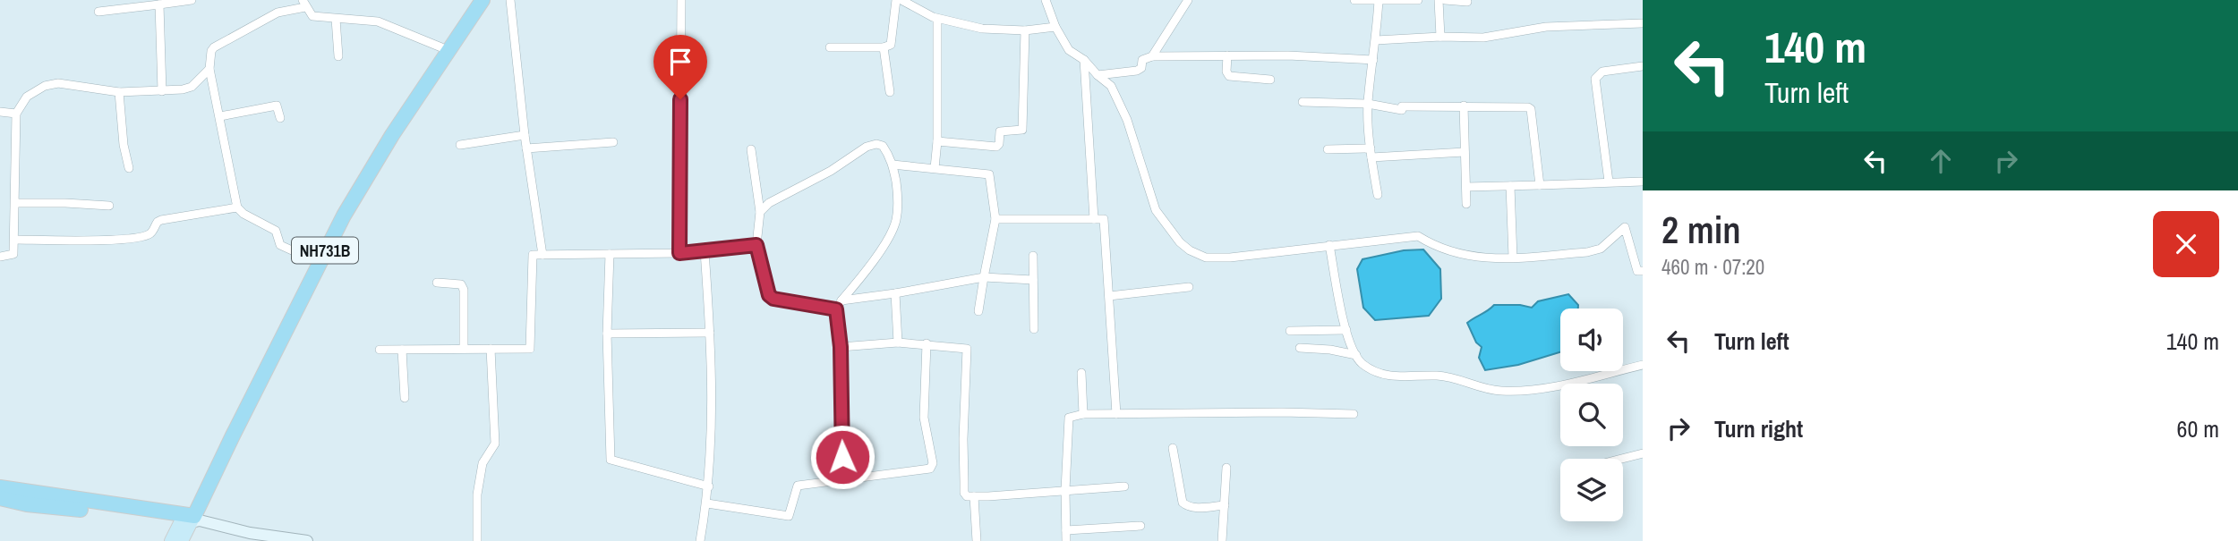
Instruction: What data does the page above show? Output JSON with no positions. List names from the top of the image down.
{
  "streets": {
    "highway": ["NH731B"]
  },
  "page": {
    "turn": ["140 m", "Turn left"],
    "heading": ["2 min", "460 m · 07:20"],
    "list": [
      {
        "name": "Turn left",
        "value": "140 m"
      },
      {
        "name": "Turn right",
        "value": "60 m"
      }
    ]
  }
}
